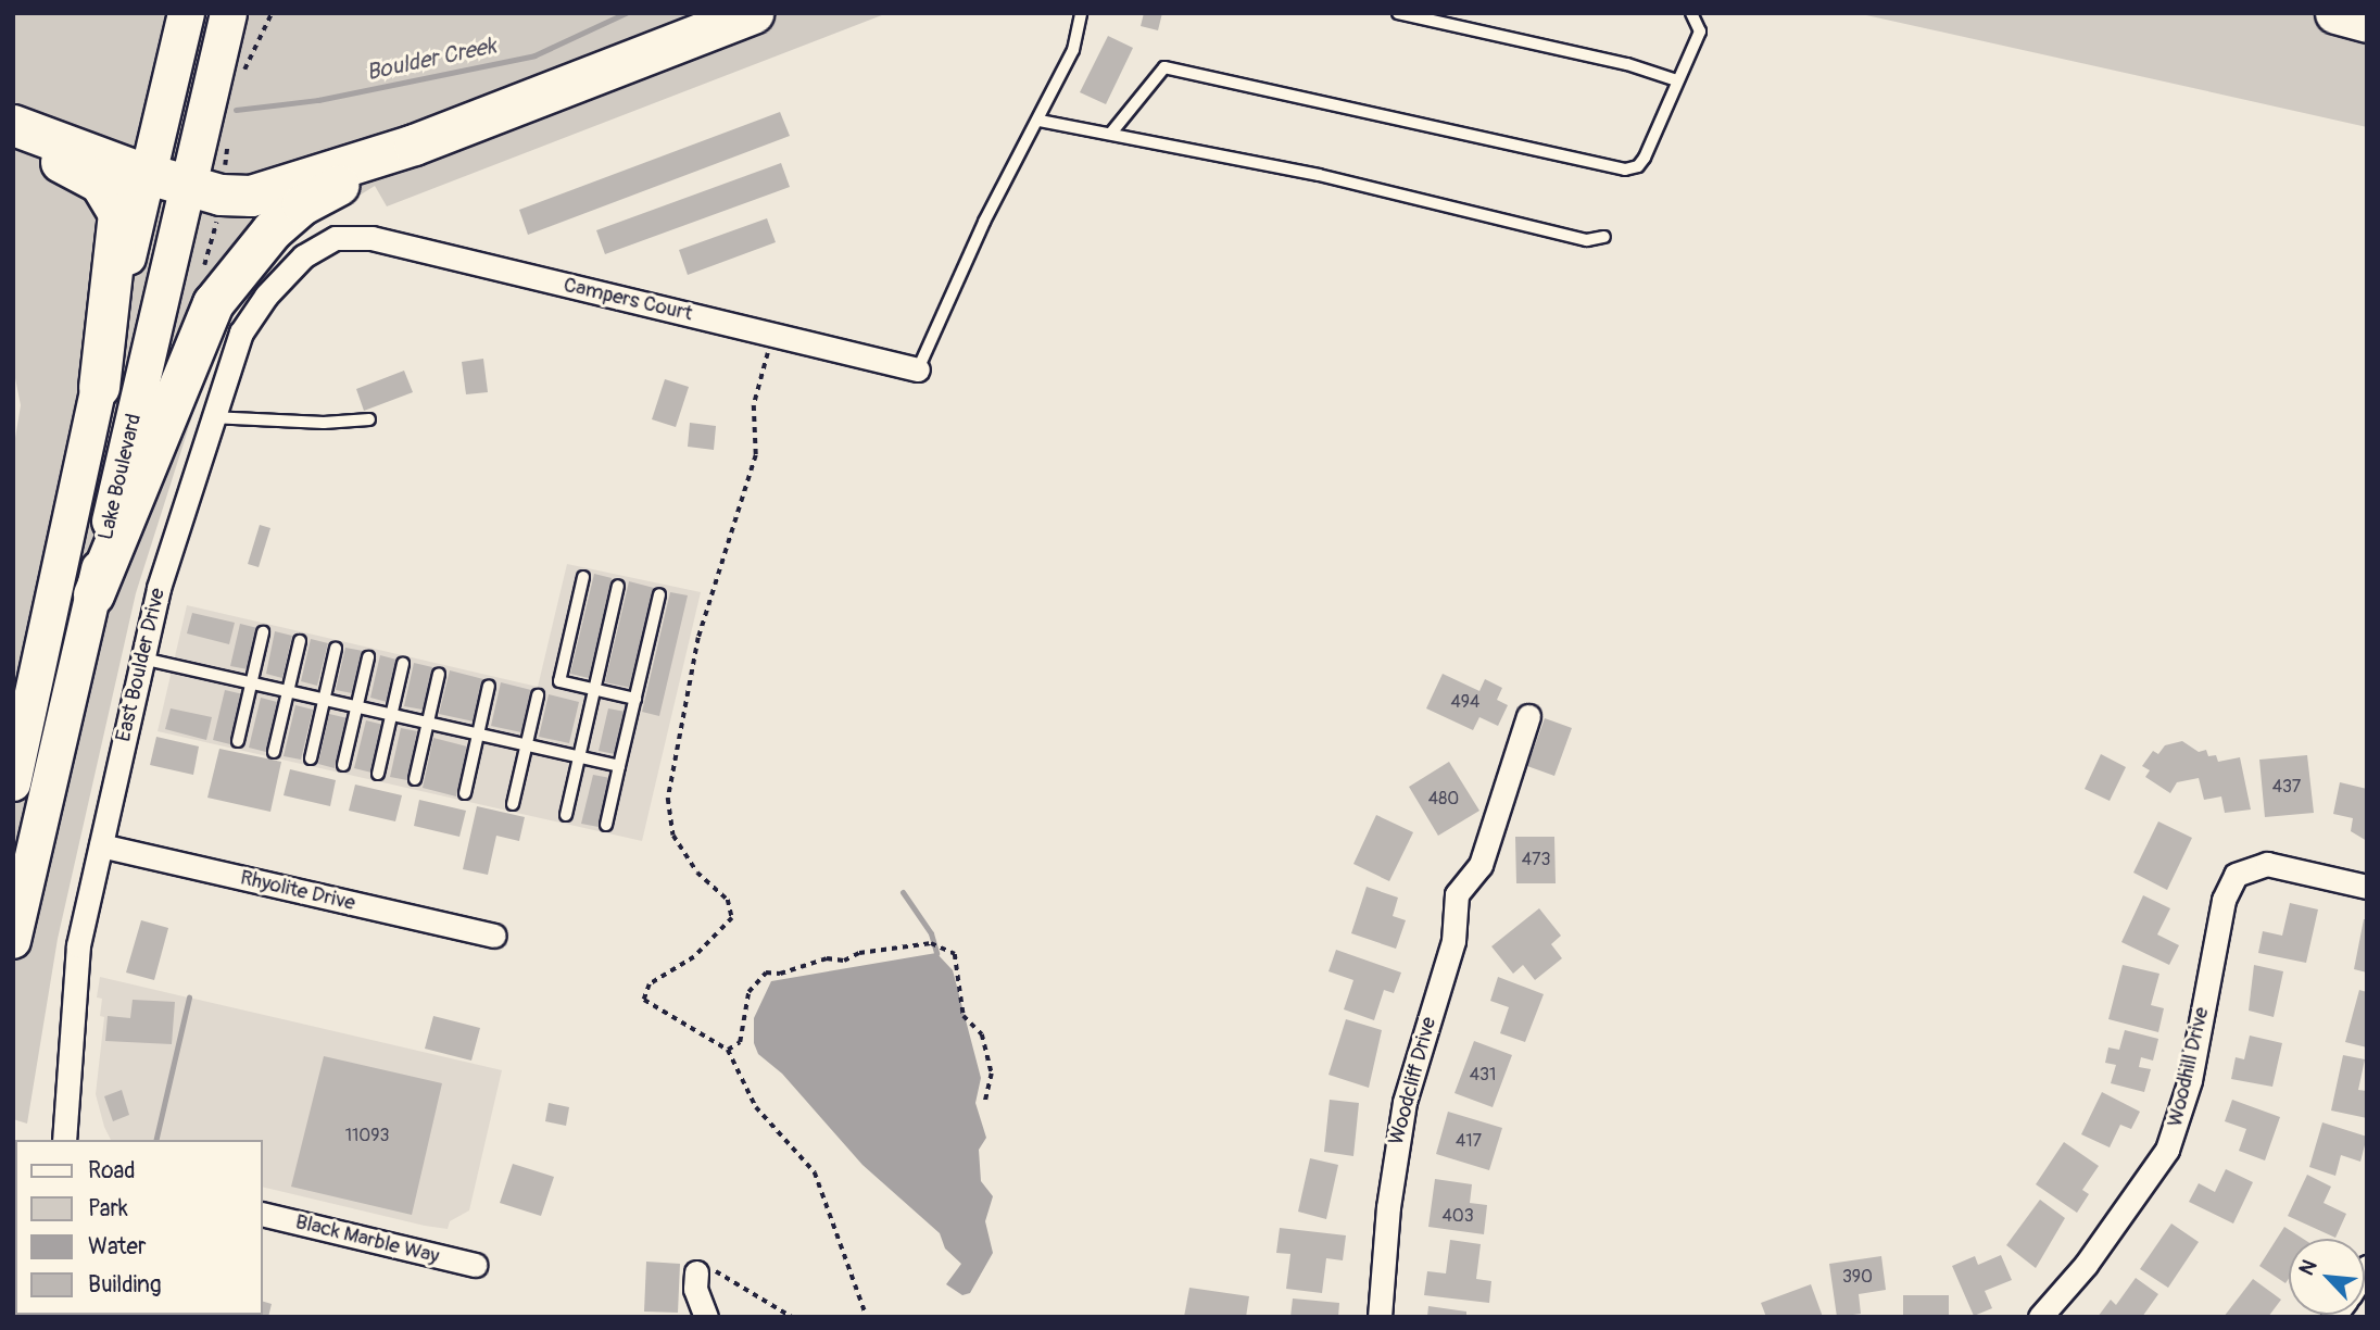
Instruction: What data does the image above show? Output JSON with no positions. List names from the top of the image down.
{
  "streets": {
    "highway": ["Lake Boulevard"],
    "street": [
      "Campers Court",
      "East Boulder Drive",
      "Rhyolite Drive",
      "Woodhill Drive",
      "Woodcliff Drive",
      "Black Marble Way"
    ]
  },
  "crossings": [
    ["Campers Court", "East Boulder Drive"],
    ["East Boulder Drive", "Rhyolite Drive"]
  ],
  "water": ["Boulder Creek"],
  "house_numbers": [
    "494",
    "437",
    "480",
    "473",
    "431",
    "11093",
    "417",
    "403",
    "390"
  ],
  "legend": [
    "Road",
    "Park",
    "Water",
    "Building"
  ],
  "north": "top left"
}
